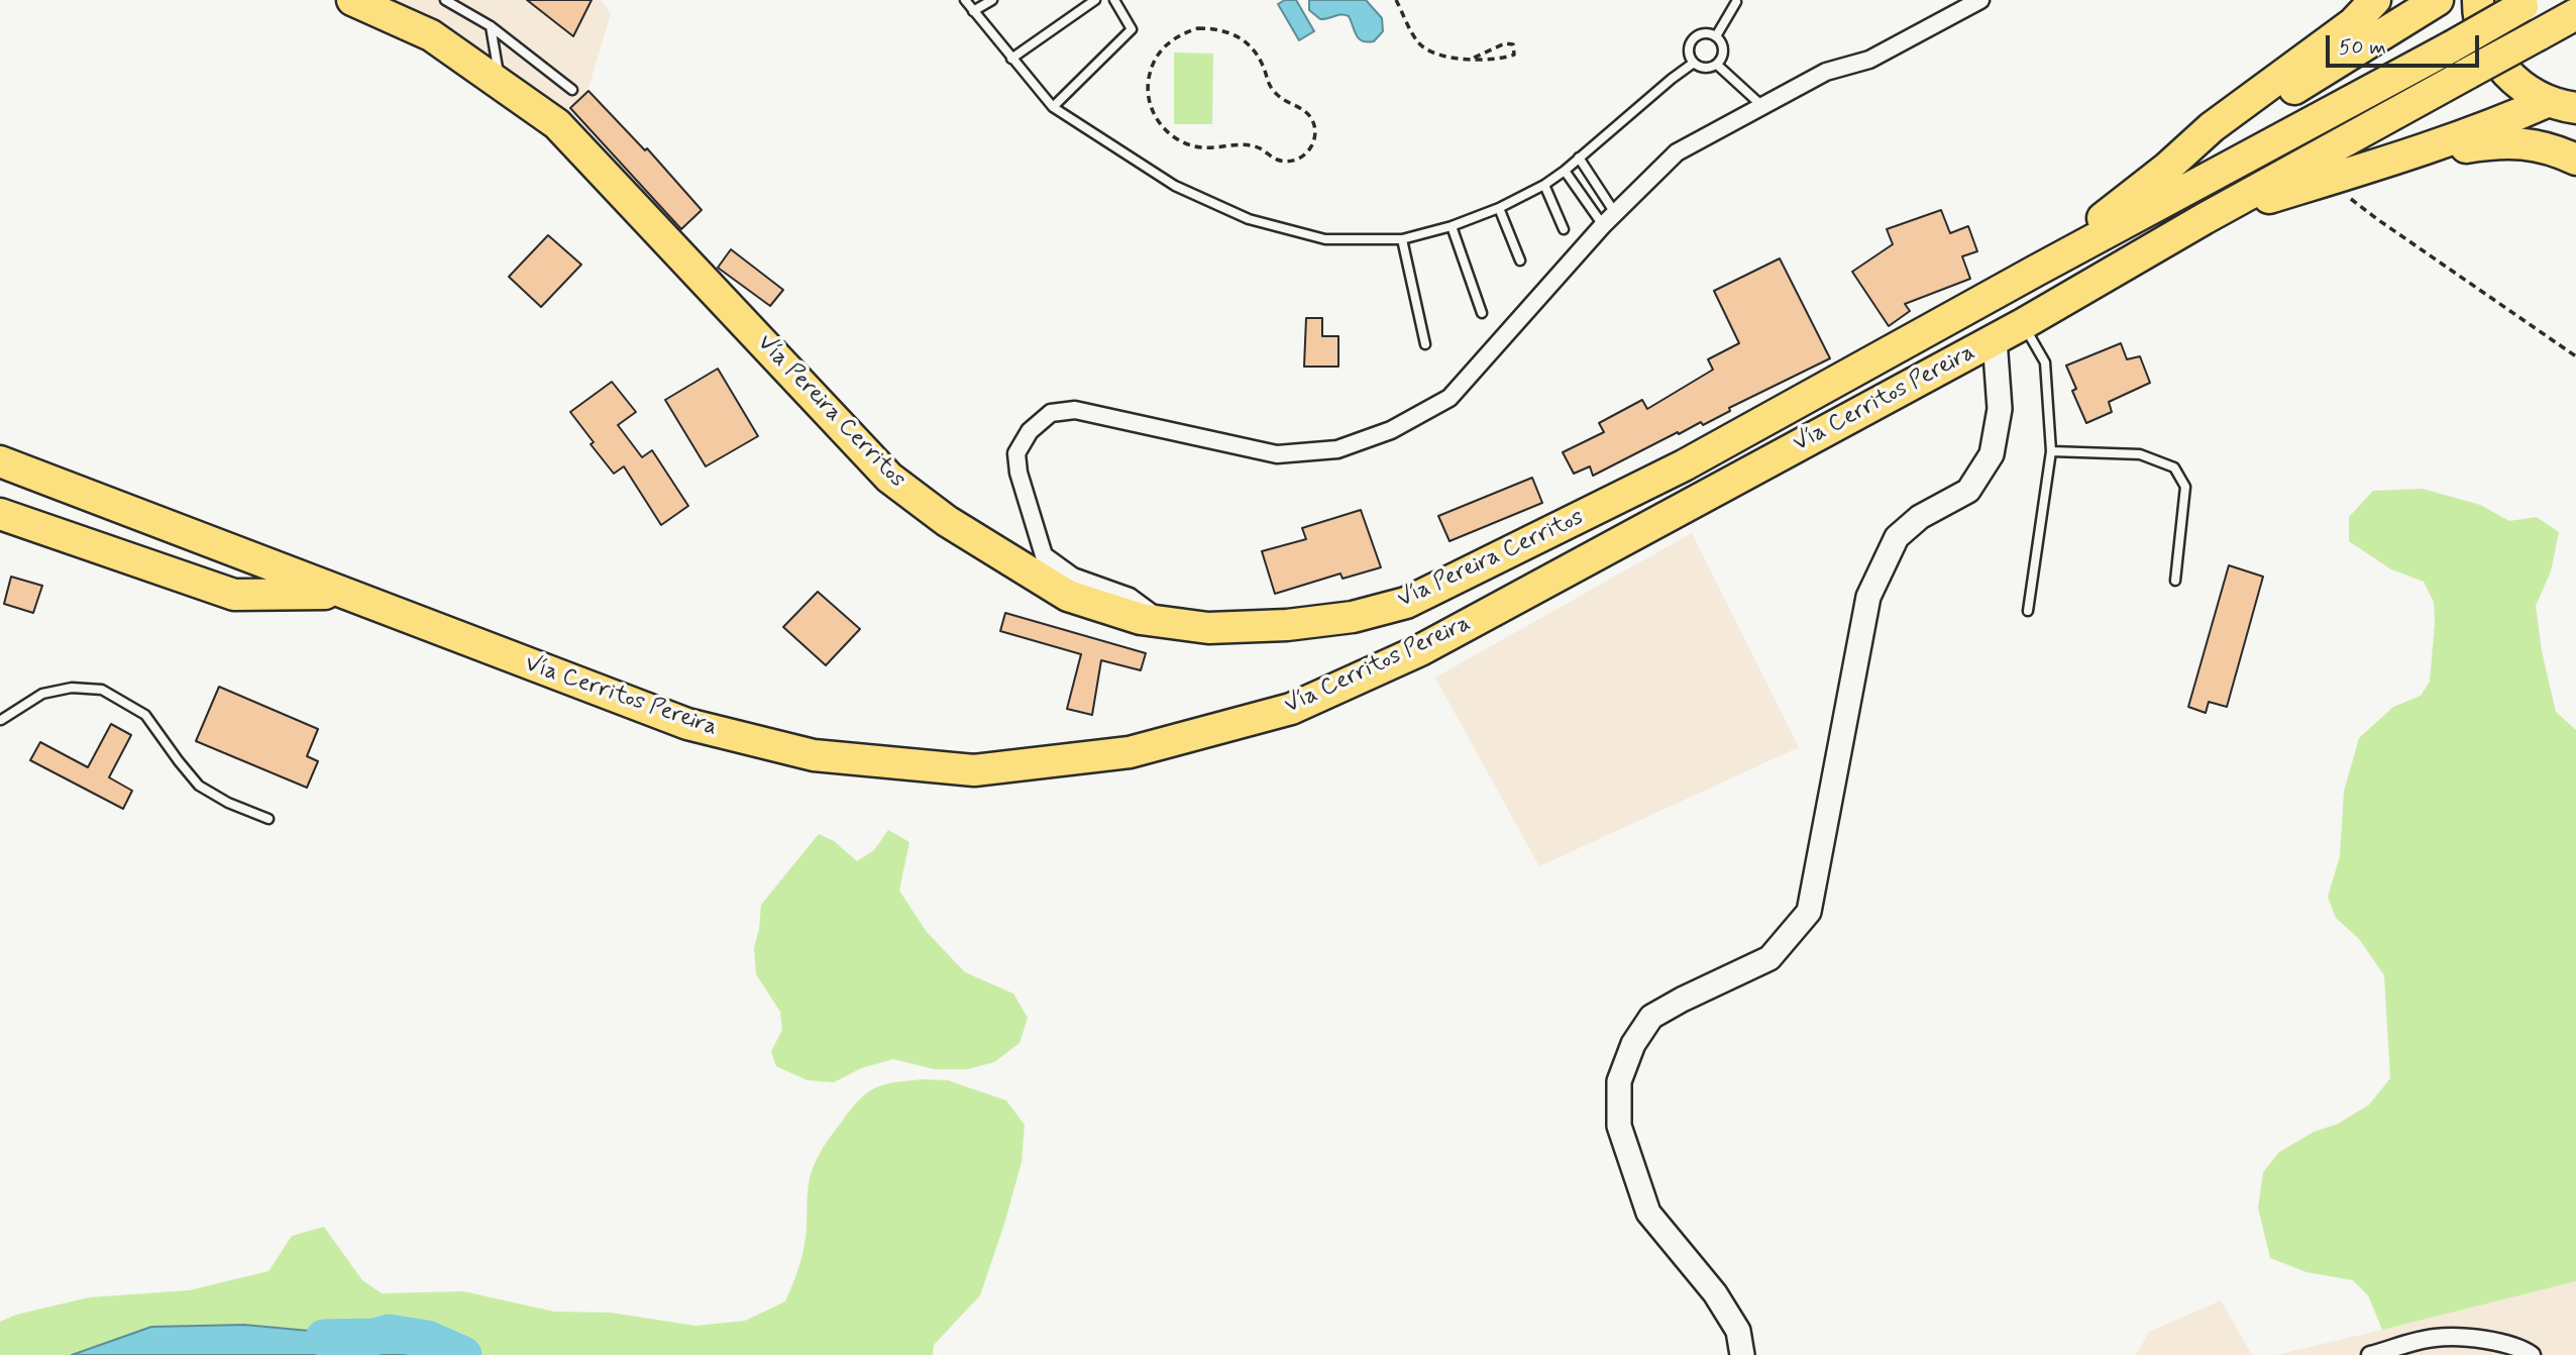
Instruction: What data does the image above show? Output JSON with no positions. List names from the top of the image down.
{
  "streets": {
    "highway": ["Vía Cerritos Pereira", "Vía Pereira Cerritos"]
  },
  "scale_bar": "50 m"
}
